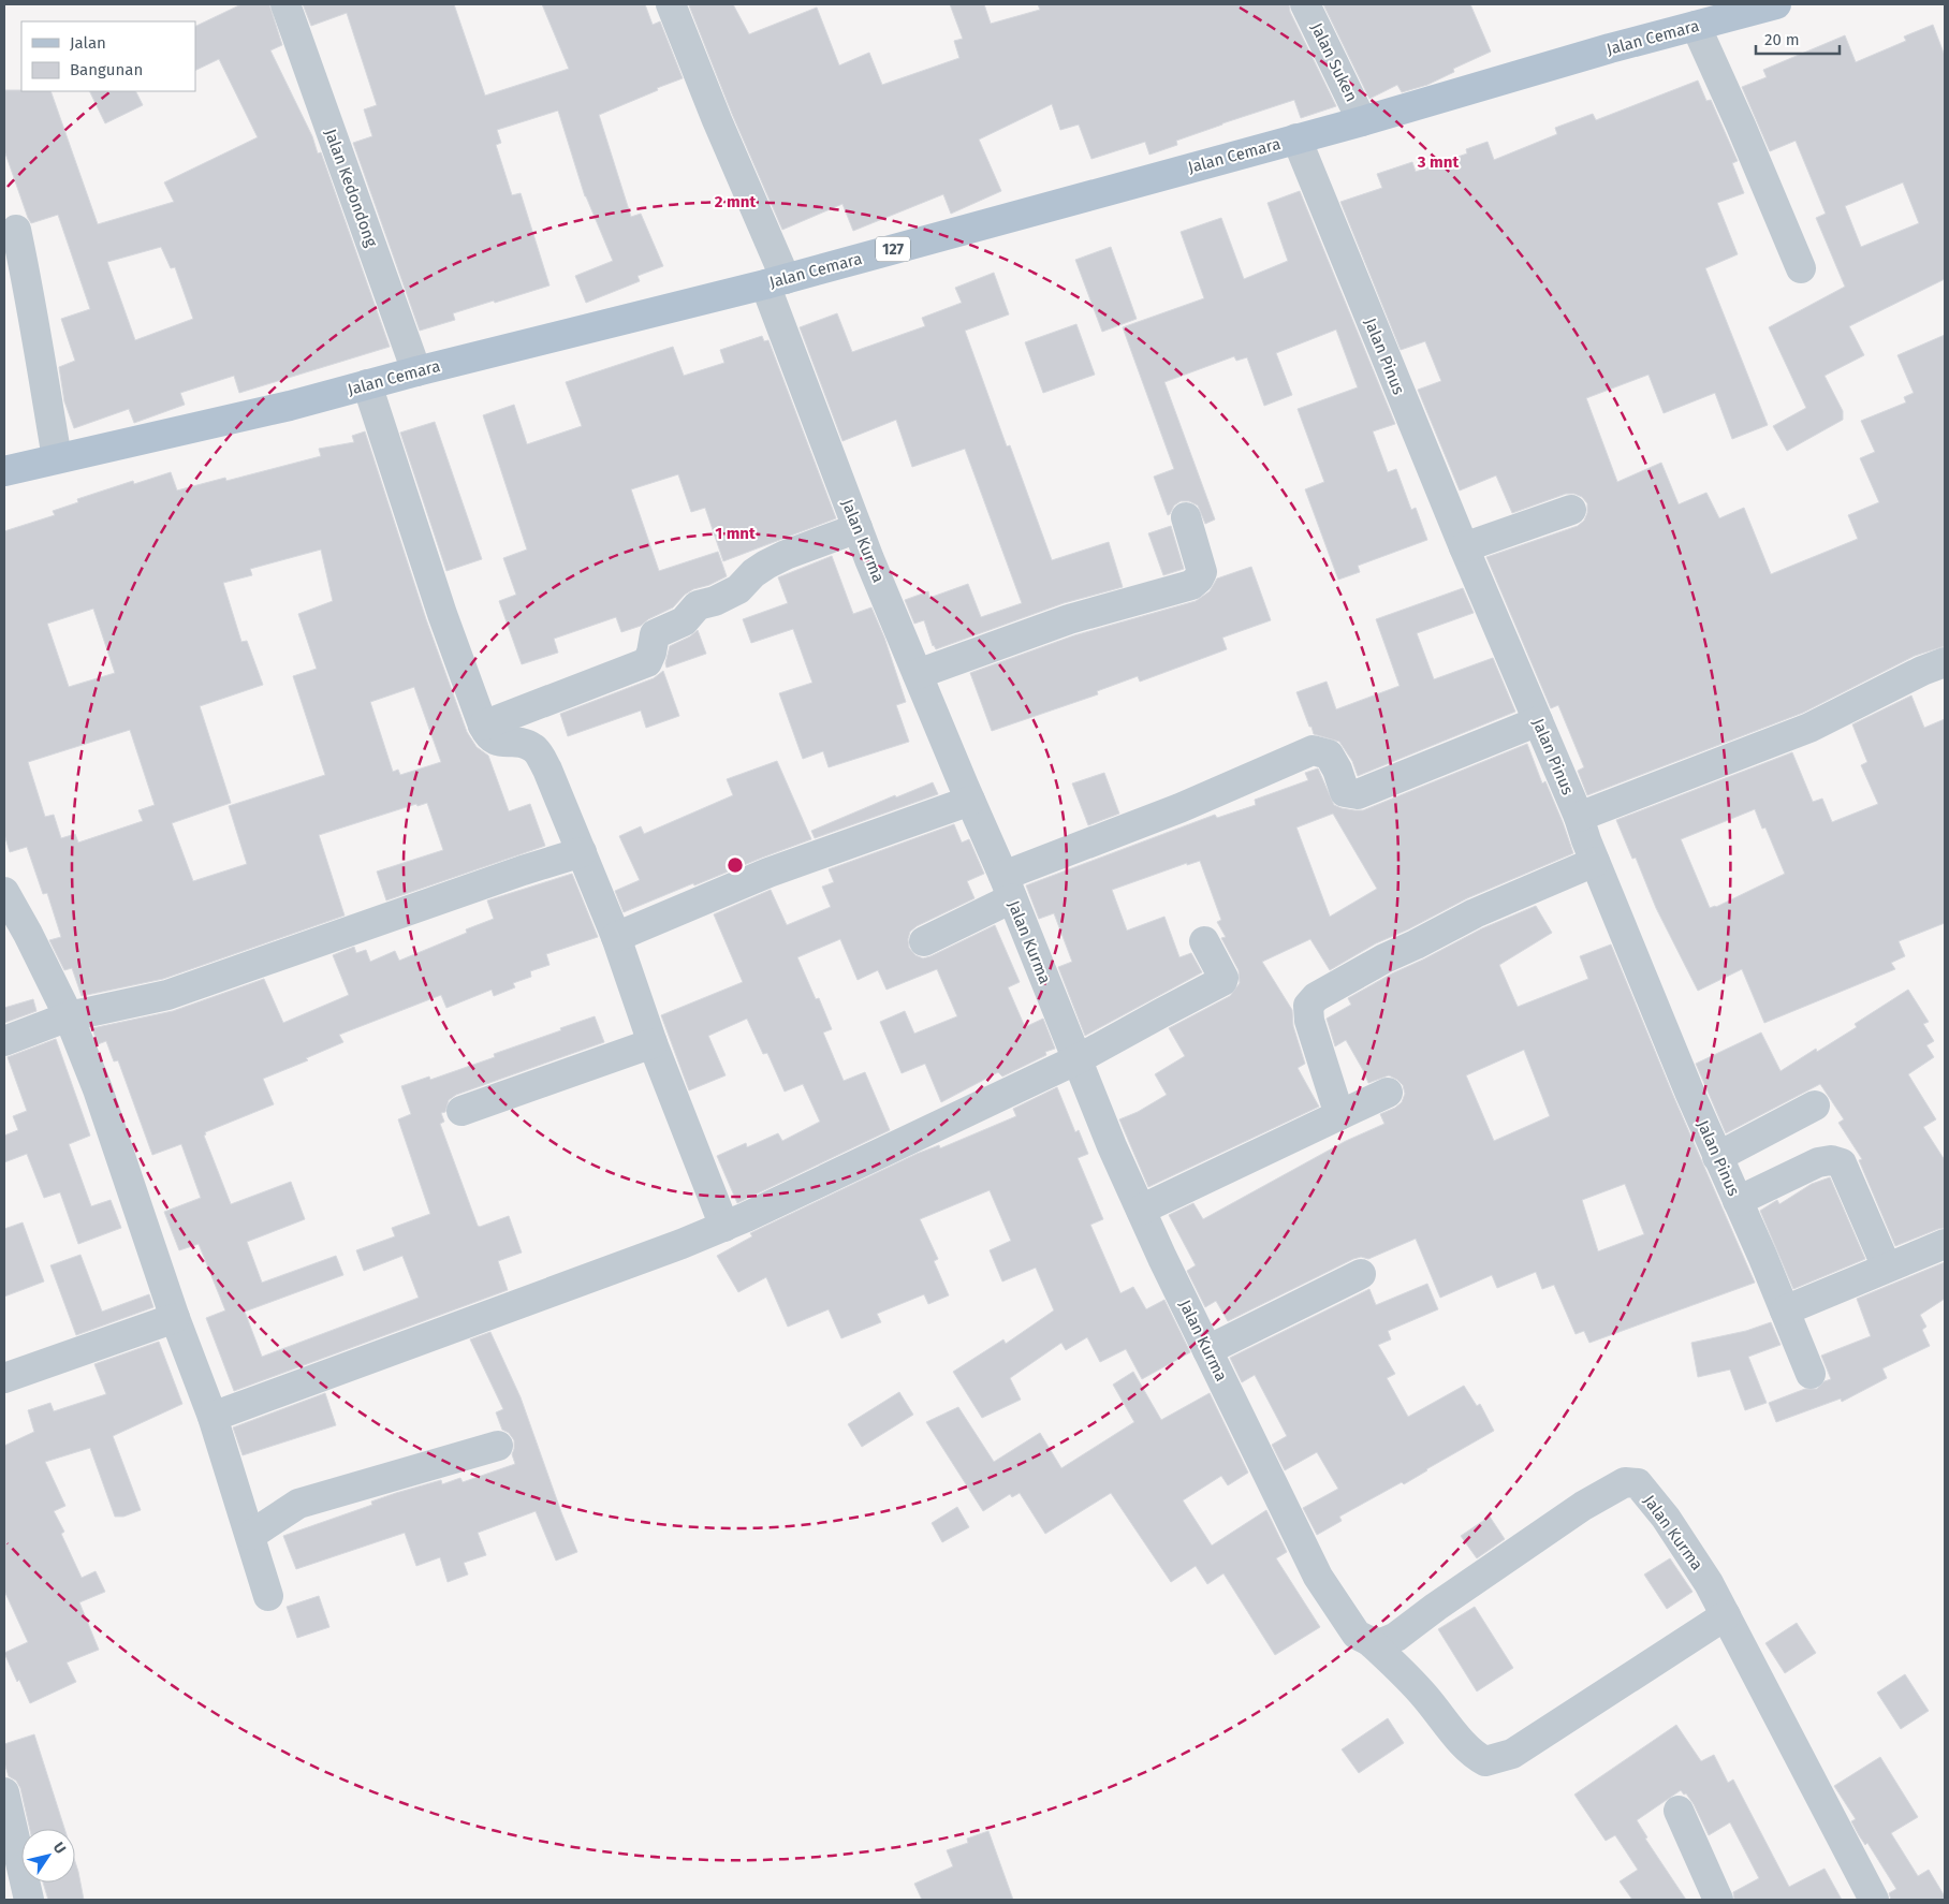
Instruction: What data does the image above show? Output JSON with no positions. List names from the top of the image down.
{
  "streets": {
    "main road": ["Jalan Cemara", "127"],
    "street": [
      "Jalan Suken",
      "Jalan Kedondong",
      "Jalan Pinus",
      "Jalan Kurma"
    ]
  },
  "crossings": [
    ["Jalan Cemara", "Jalan Suken"],
    ["Jalan Cemara", "Jalan Kedondong"],
    ["Jalan Cemara", "Jalan Pinus"],
    ["Jalan Cemara", "Jalan Kurma"]
  ],
  "legend": ["Jalan", "Bangunan"],
  "scale_bar": "20 m",
  "north": "top right",
  "rings": ["3 mnt", "2 mnt", "1 mnt"]
}
